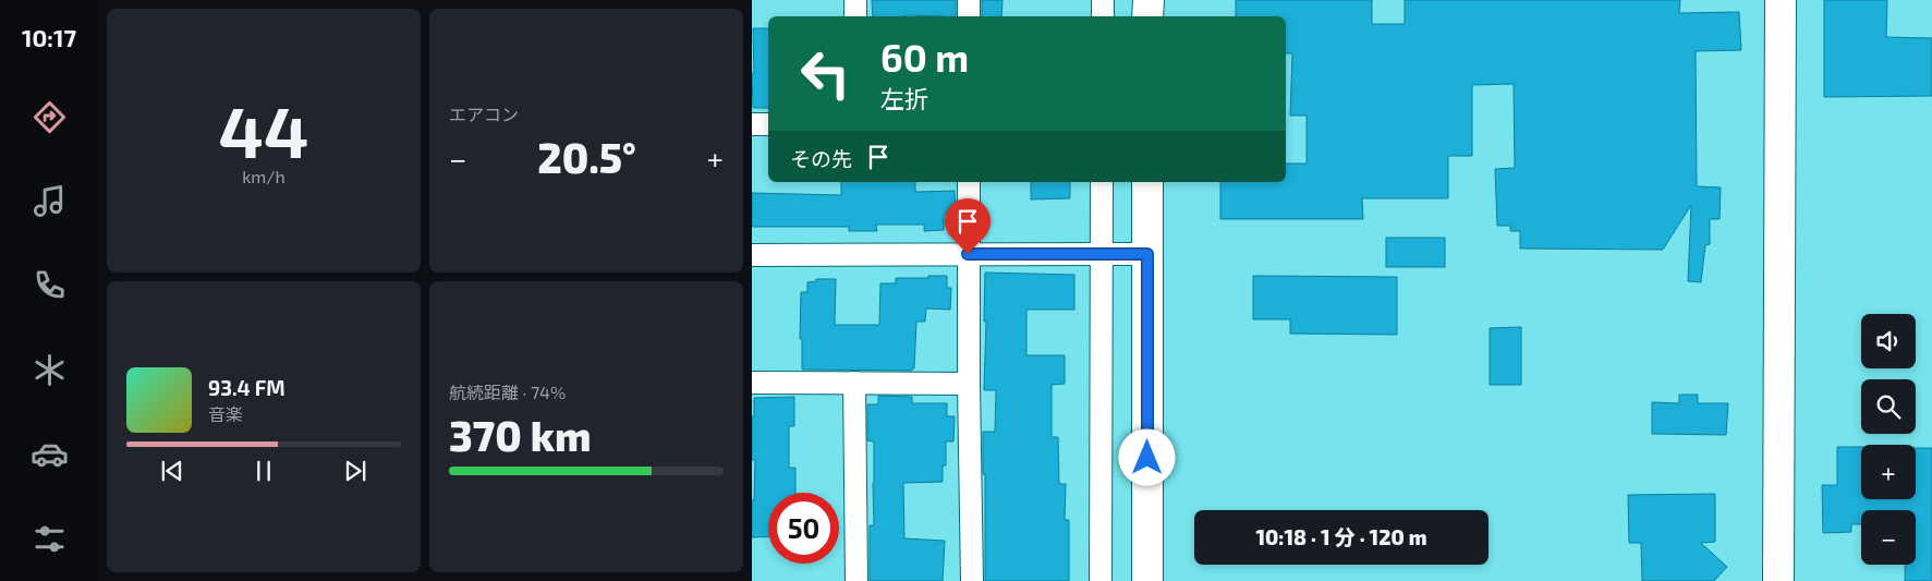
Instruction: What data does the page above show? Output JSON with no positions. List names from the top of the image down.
{
  "page": {
    "tabs": "10:17",
    "tile": [
      ["44", "km/h"],
      "エアコン",
      ["航続距離 · 74%", "370 km"]
    ],
    "turn": ["60 m", "左折"],
    "then": "その先",
    "heat": ["−", "20.5°", "+"],
    "map_buttons": ["+", "−"],
    "song": ["93.4 FM", "音楽"],
    "limit": "50",
    "trip": "10:18 · 1 分 · 120 m"
  }
}
